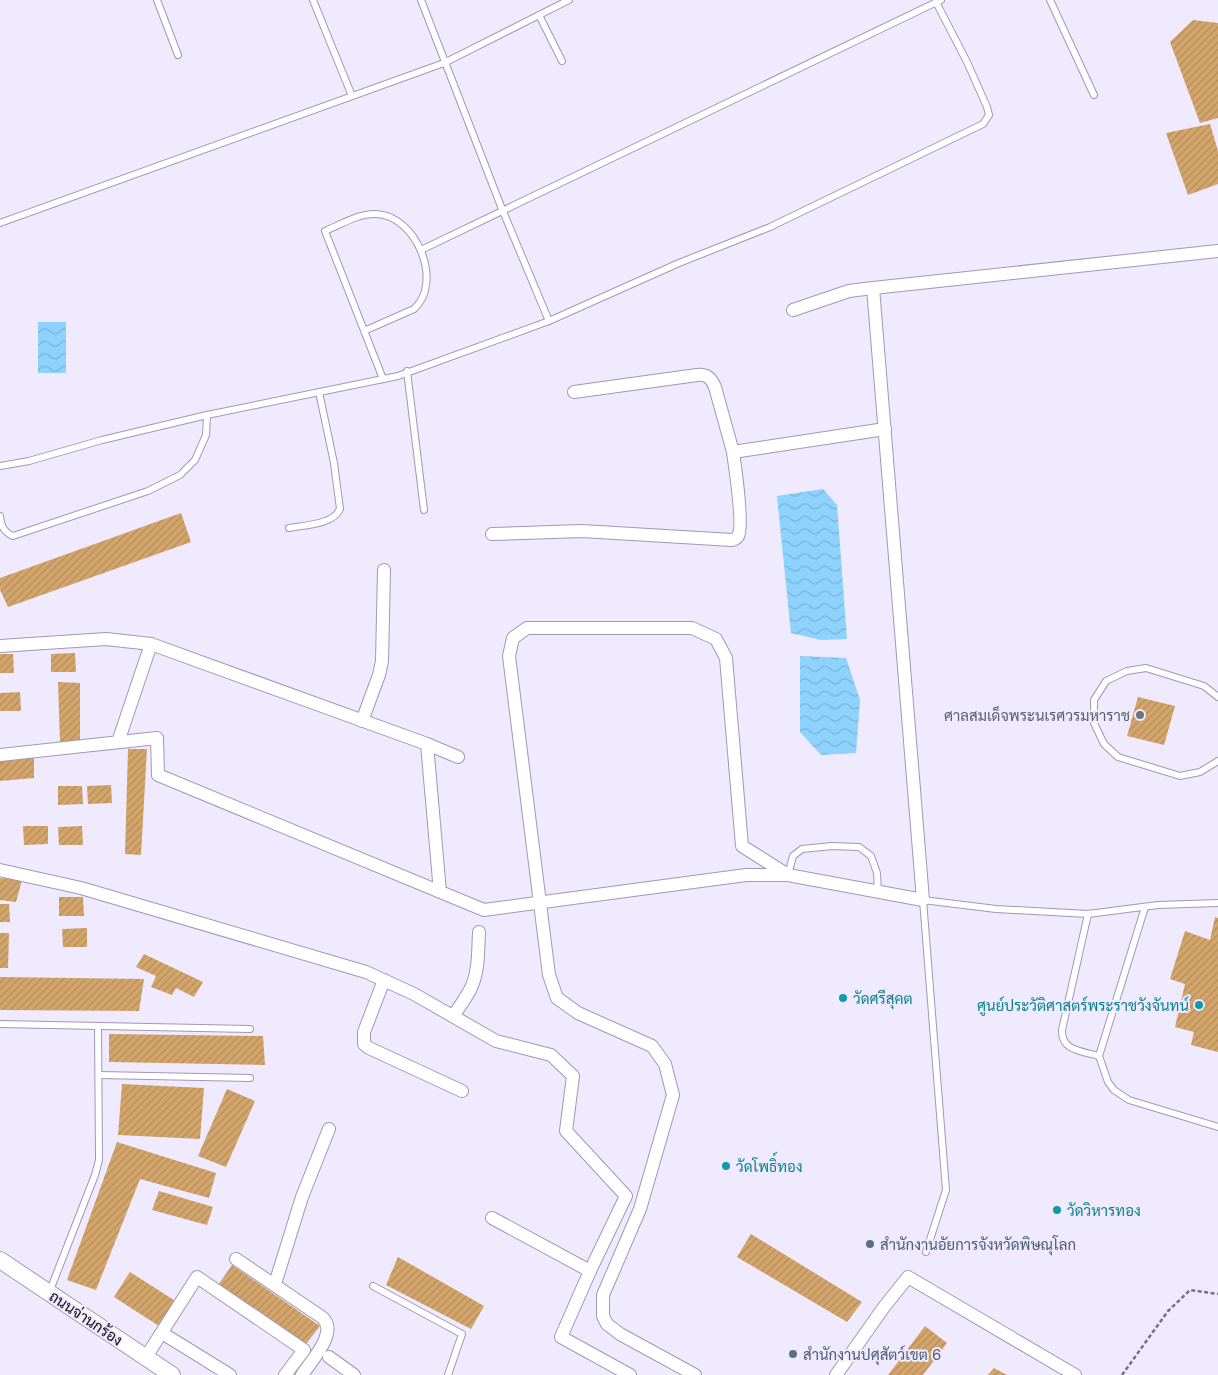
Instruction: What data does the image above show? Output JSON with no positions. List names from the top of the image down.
{
  "streets": {
    "street": ["ถนนจ่านกร้อง"]
  },
  "places": [
    "ศาลสมเด็จพระนเรศวรมหาราช",
    "วัดศรีสุคต",
    "ศูนย์ประวัติศาสตร์พระราชวังจันทน์",
    "วัดโพธิ์ทอง",
    "วัดวิหารทอง",
    "สำนักงานอัยการจังหวัดพิษณุโลก",
    "สำนักงานปศุสัตว์เขต 6"
  ]
}
